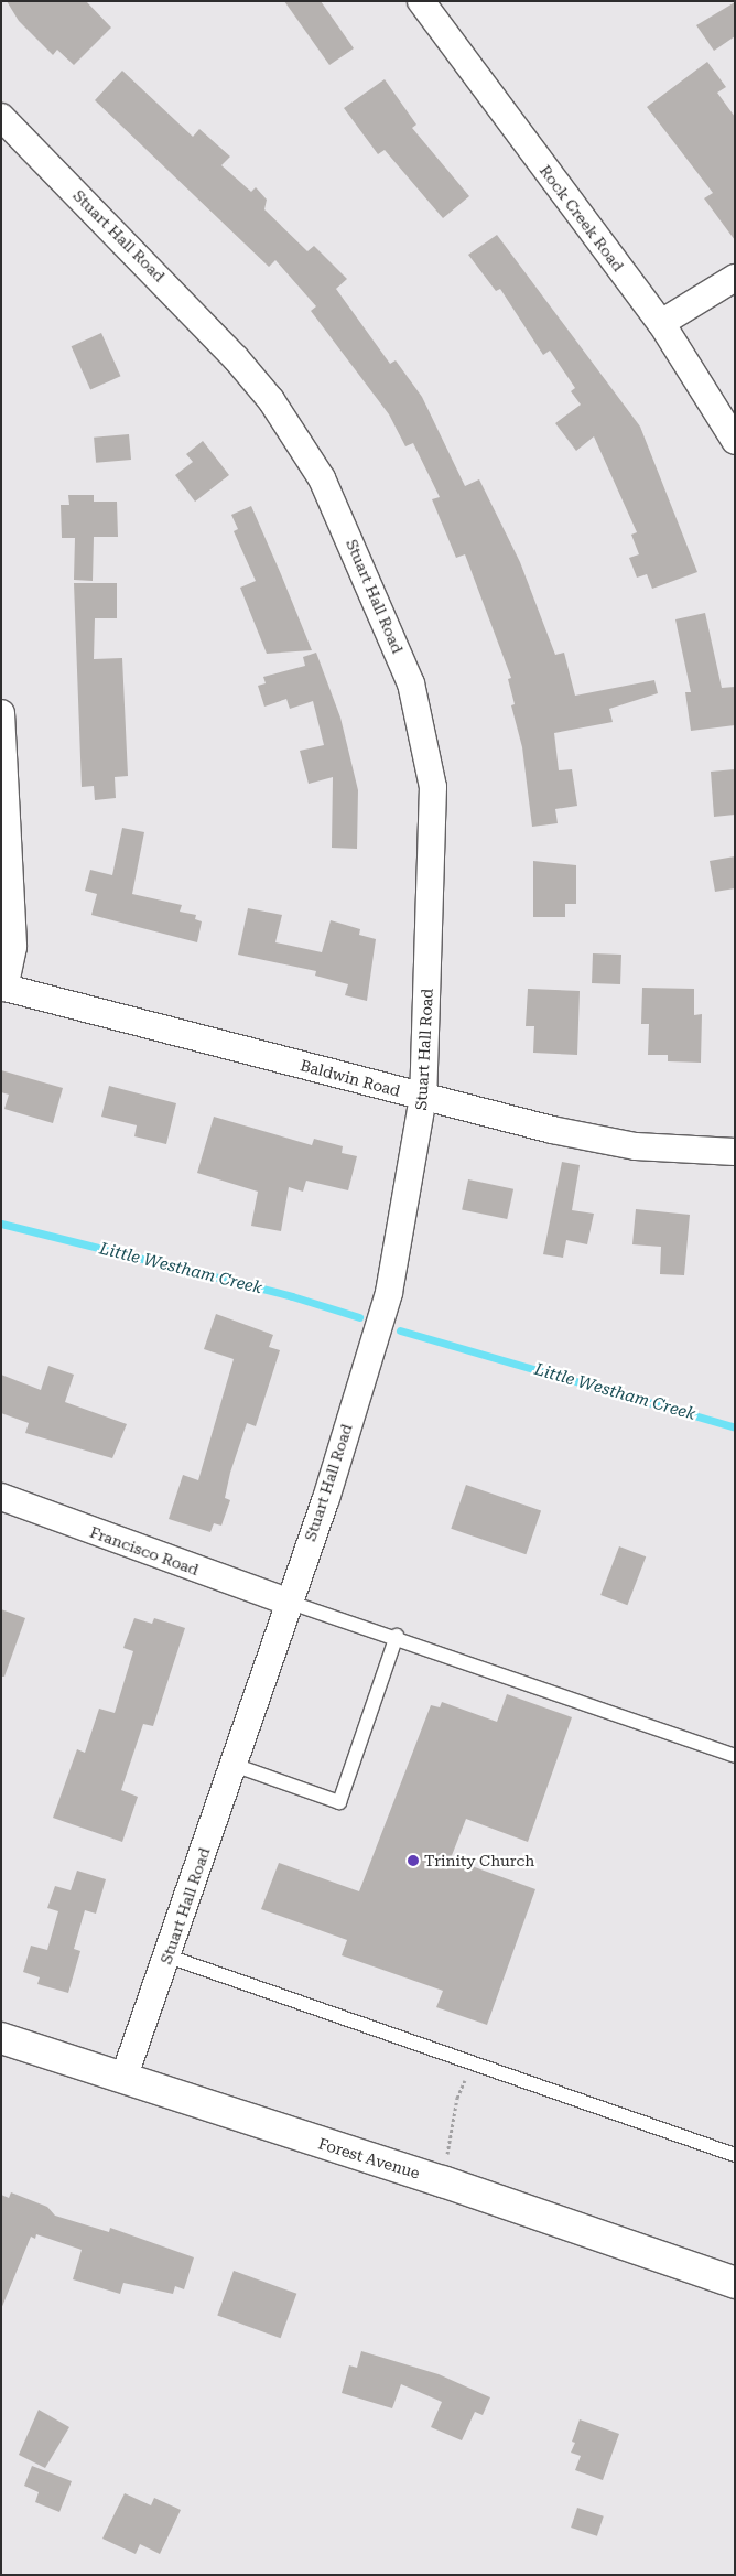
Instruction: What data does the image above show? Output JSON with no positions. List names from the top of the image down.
{
  "streets": {
    "main road": ["Forest Avenue"],
    "street": [
      "Rock Creek Road",
      "Stuart Hall Road",
      "Baldwin Road",
      "Francisco Road"
    ]
  },
  "crossings": [
    ["Stuart Hall Road", "Baldwin Road"],
    ["Stuart Hall Road", "Francisco Road"],
    ["Stuart Hall Road", "Forest Avenue"]
  ],
  "water": ["Little Westham Creek"],
  "places": ["Trinity Church"]
}
